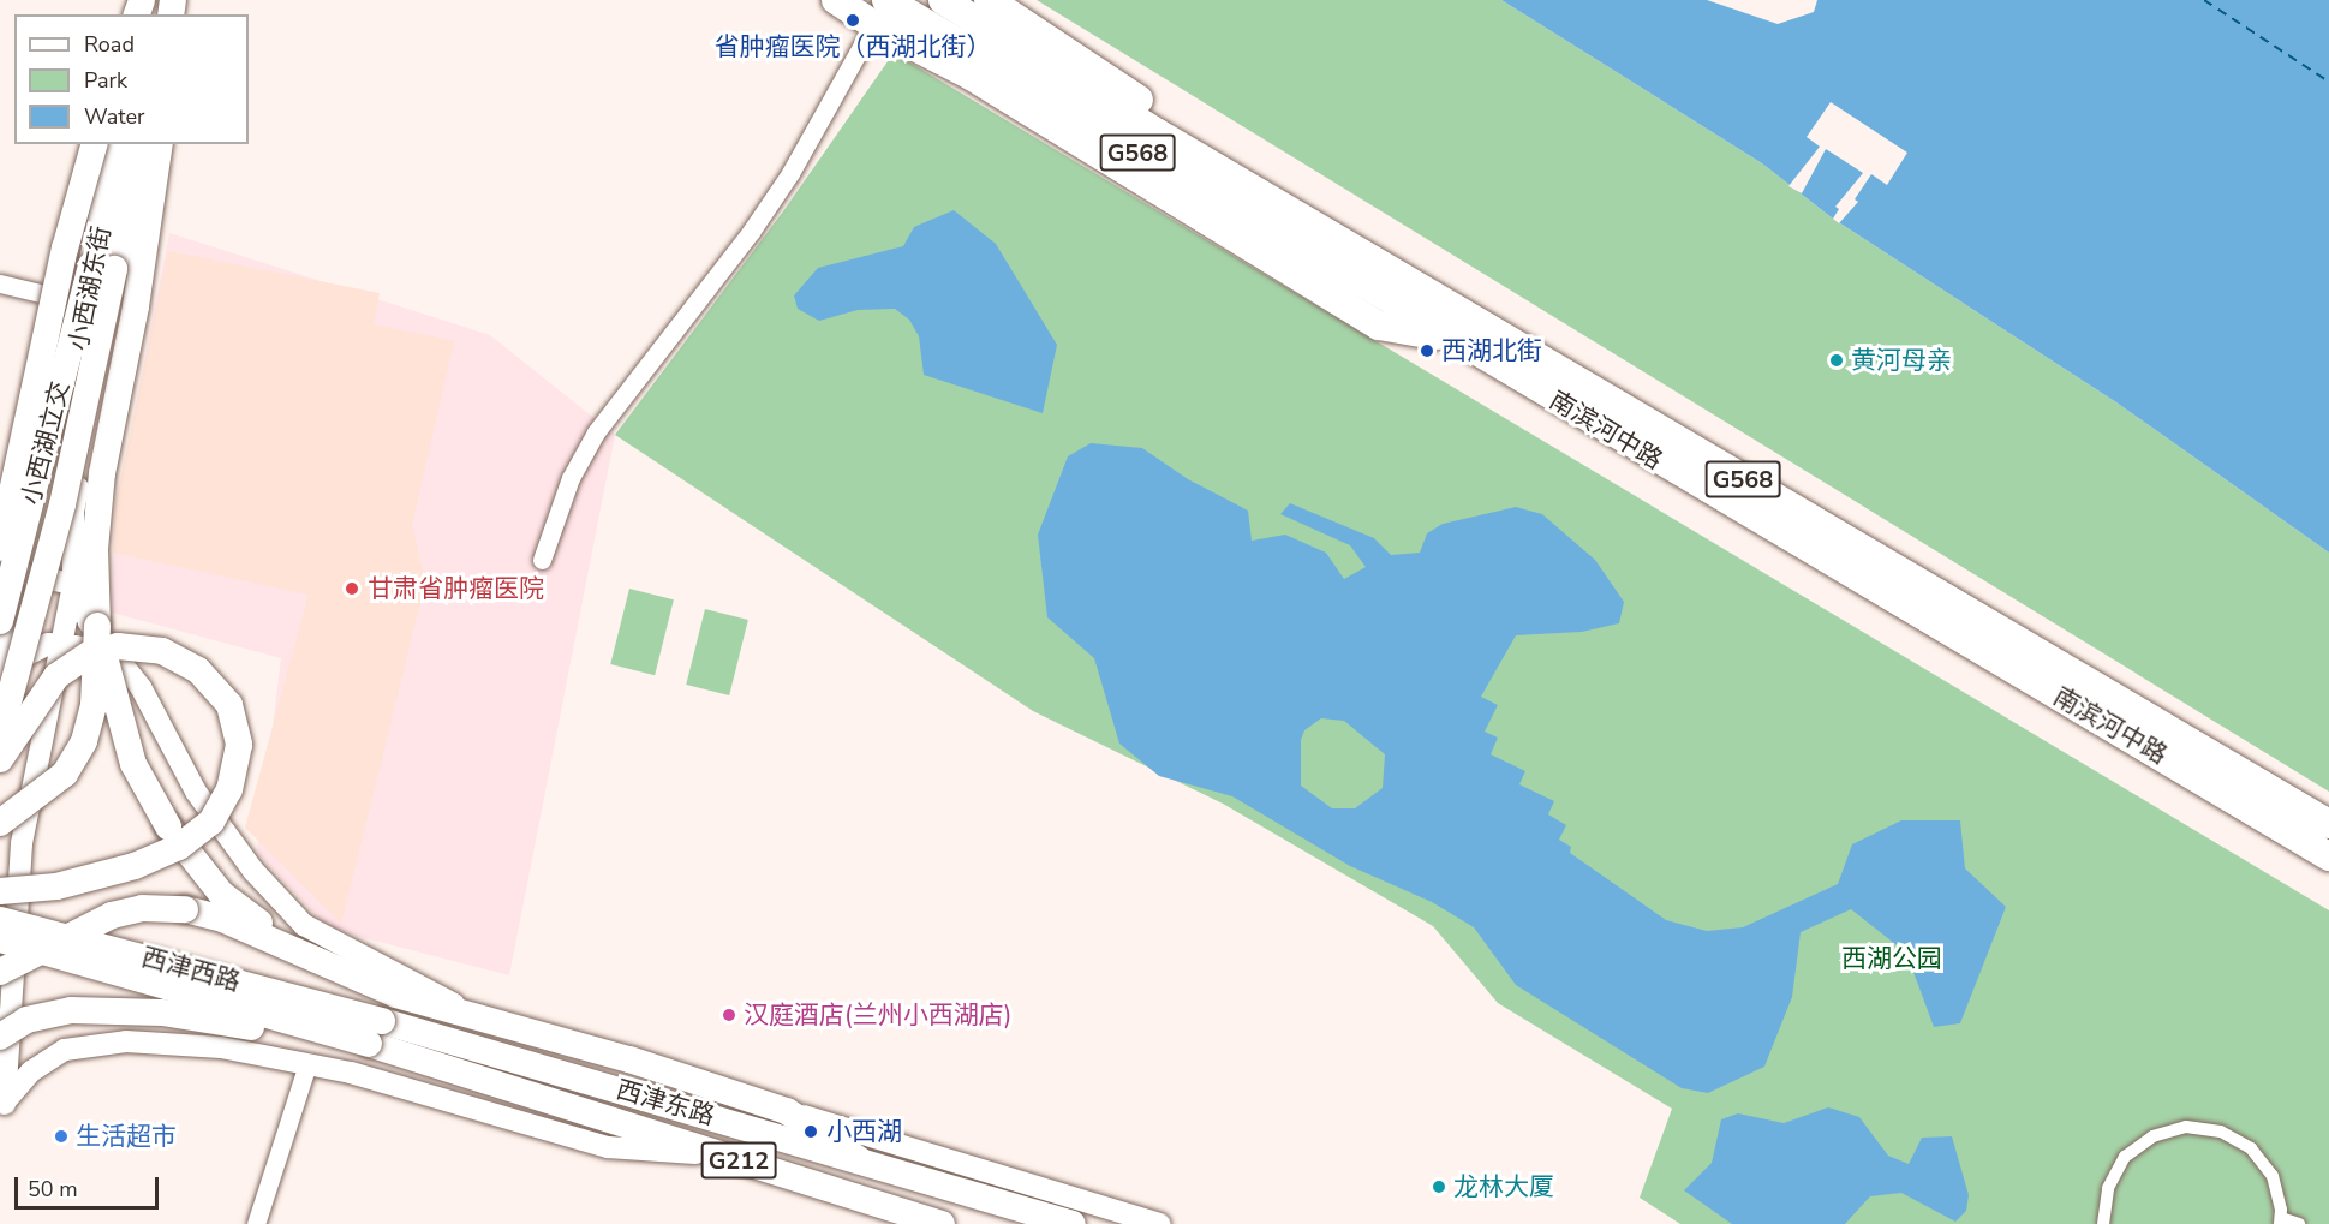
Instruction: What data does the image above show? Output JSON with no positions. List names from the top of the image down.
{
  "streets": {
    "highway": ["G568", "南滨河中路"],
    "main road": [
      "小西湖立交",
      "西津西路",
      "西津东路",
      "G212"
    ],
    "street": ["小西湖东街"]
  },
  "crossings": [
    ["西津西路", "西津东路"]
  ],
  "parks": ["西湖公园"],
  "places": [
    "省肿瘤医院（西湖北街）",
    "西湖北街",
    "黄河母亲",
    "甘肃省肿瘤医院",
    "汉庭酒店(兰州小西湖店)",
    "小西湖",
    "生活超市",
    "龙林大厦"
  ],
  "legend": ["Road", "Park", "Water"],
  "scale_bar": "50 m"
}
